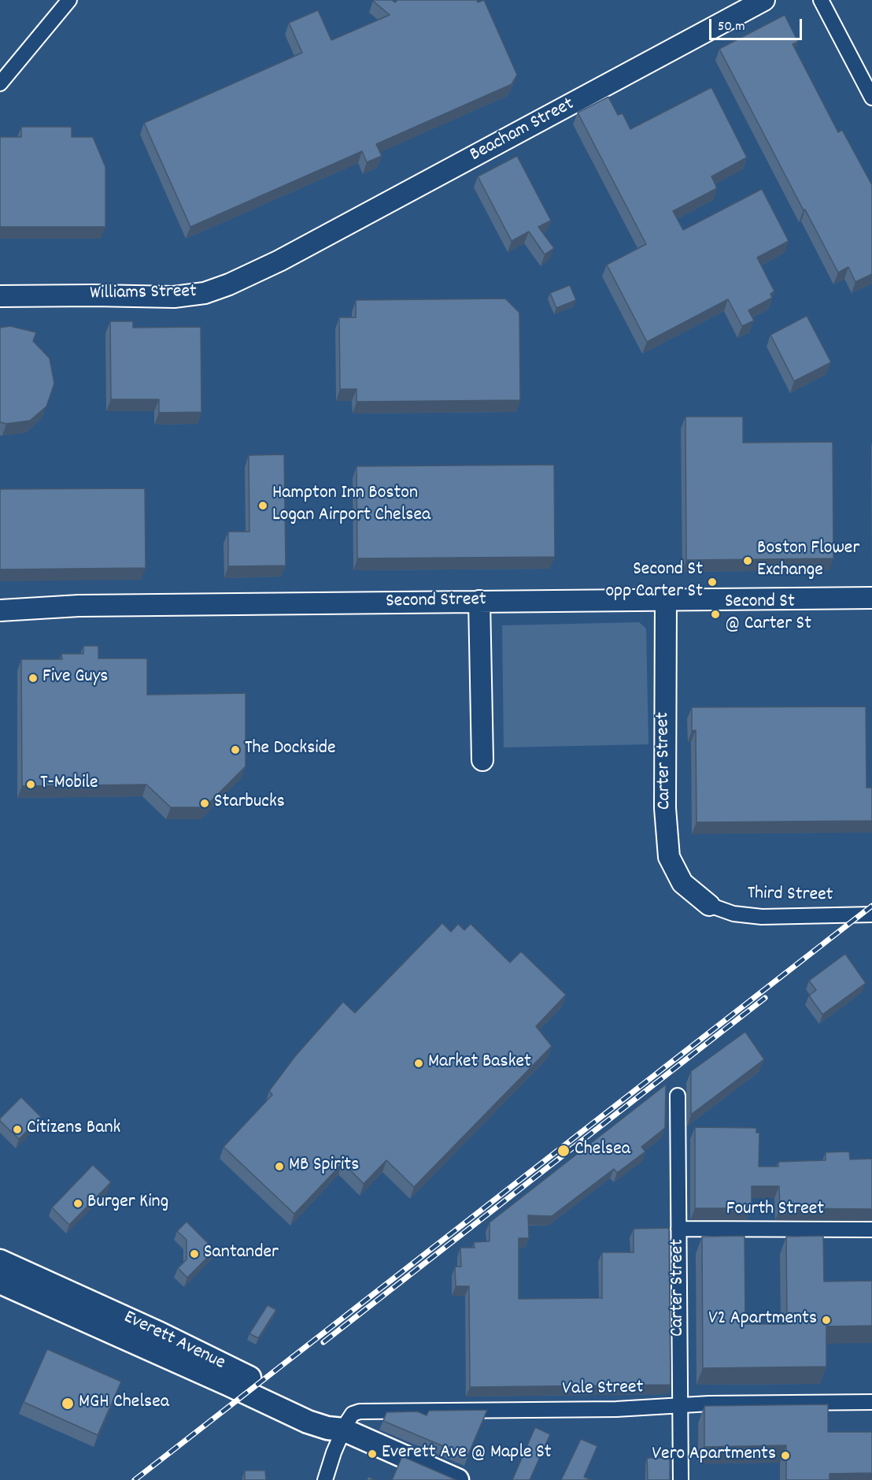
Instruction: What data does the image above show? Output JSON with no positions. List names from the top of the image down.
{
  "streets": {
    "main road": [
      "Beacham Street",
      "Williams Street",
      "Second Street",
      "Carter Street",
      "Everett Avenue"
    ],
    "street": ["Third Street", "Fourth Street", "Vale Street"]
  },
  "crossings": [
    ["Beacham Street", "Williams Street"],
    ["Second Street", "Carter Street"],
    ["Carter Street", "Third Street"],
    ["Carter Street", "Fourth Street"],
    ["Carter Street", "Vale Street"],
    ["Everett Avenue", "Vale Street"]
  ],
  "places": [
    "Hampton Inn Boston Logan Airport Chelsea",
    "Boston Flower Exchange",
    "Second St opp Carter St",
    "Second St @ Carter St",
    "Five Guys",
    "The Dockside",
    "T-Mobile",
    "Starbucks",
    "Market Basket",
    "Citizens Bank",
    "Chelsea",
    "MB Spirits",
    "Burger King",
    "Santander",
    "V2 Apartments",
    "MGH Chelsea",
    "Everett Ave @ Maple St",
    "Vero Apartments"
  ],
  "scale_bar": "50 m"
}
